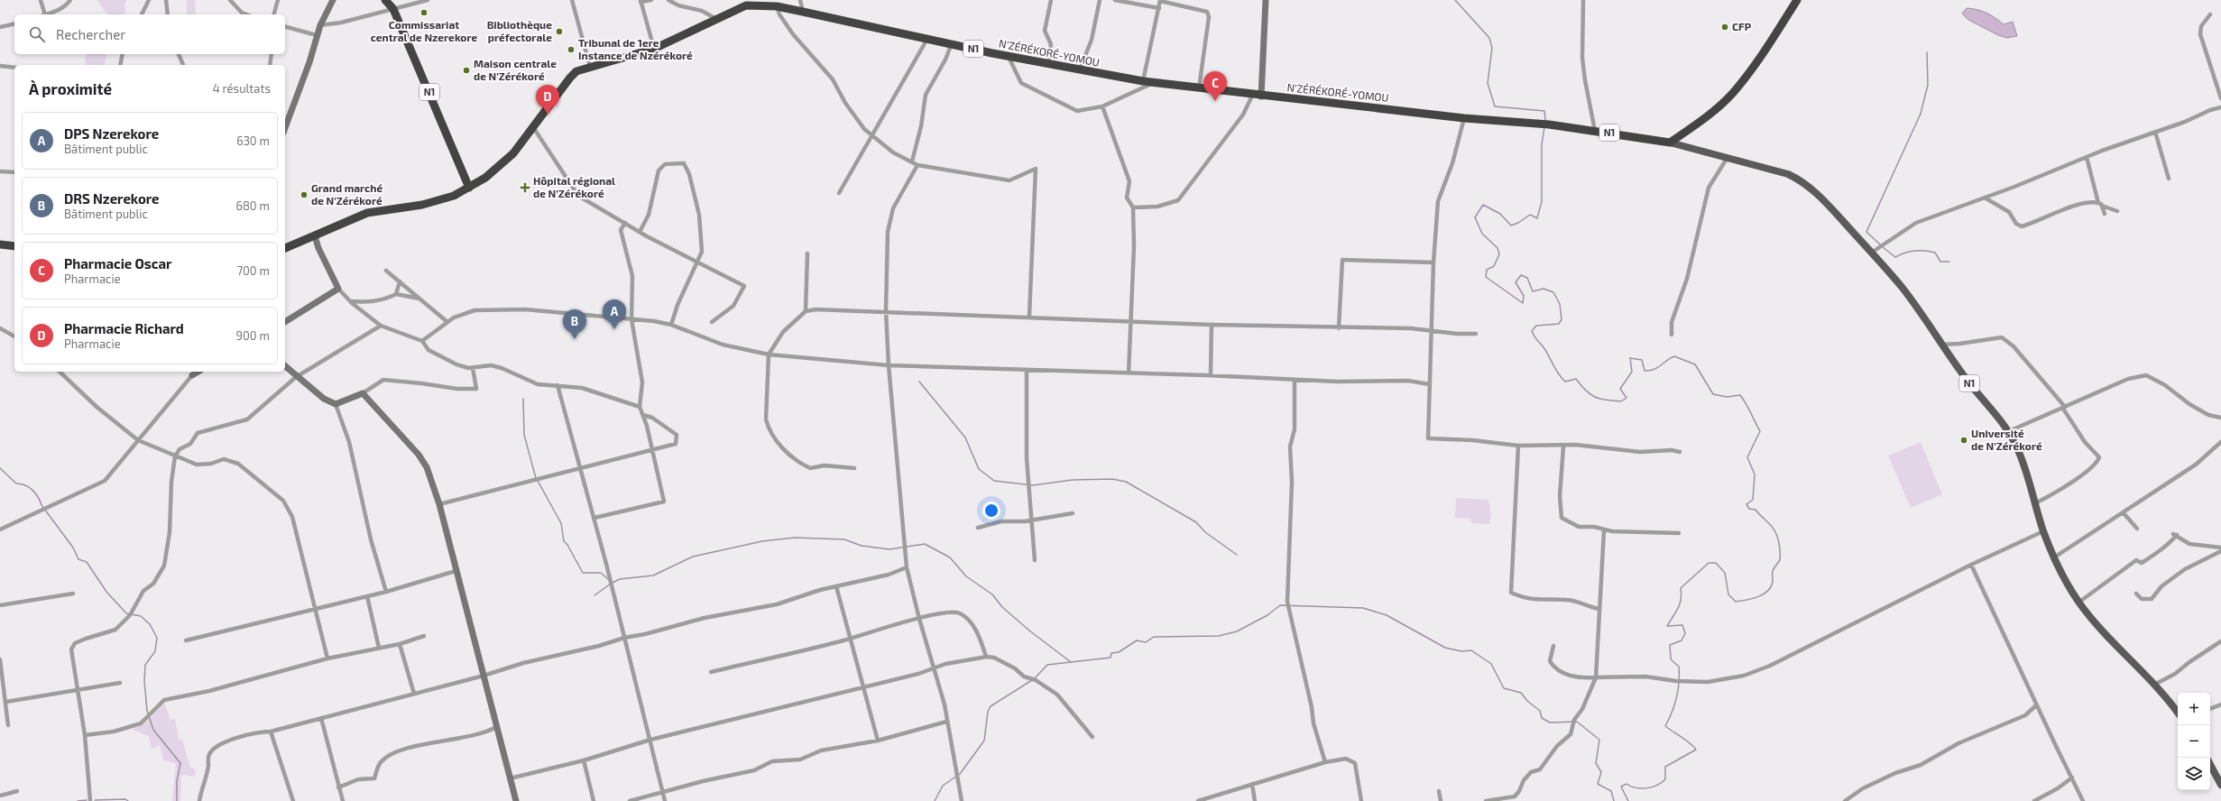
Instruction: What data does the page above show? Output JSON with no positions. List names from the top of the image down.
{
  "streets": {
    "highway": ["N1", "N'ZÉRÉKORÉ-YOMOU"]
  },
  "crossings": [
    ["N1", "N'ZÉRÉKORÉ-YOMOU"]
  ],
  "places": {
    "other": [
      "Commissariat central de Nzerekore",
      "CFP",
      "Bibliothèque préfectorale",
      "Tribunal de 1ere Instance de Nzérékoré",
      "Maison centrale de N'Zérékoré",
      "Grand marché de N'Zérékoré",
      "Université de N'Zérékoré"
    ],
    "health": ["Hôpital régional de N'Zérékoré"]
  },
  "page": {
    "search": "Rechercher",
    "heading": ["À proximité", "4 résultats"],
    "pins": [
      "C",
      "D",
      "A",
      "B"
    ],
    "list": [
      {
        "mark": "A",
        "name": "DPS Nzerekore",
        "note": "Bâtiment public",
        "value": "630 m"
      },
      {
        "mark": "B",
        "name": "DRS Nzerekore",
        "note": "Bâtiment public",
        "value": "680 m"
      },
      {
        "mark": "C",
        "name": "Pharmacie Oscar",
        "note": "Pharmacie",
        "value": "700 m"
      },
      {
        "mark": "D",
        "name": "Pharmacie Richard",
        "note": "Pharmacie",
        "value": "900 m"
      }
    ],
    "map_buttons": ["+", "−"]
  }
}
